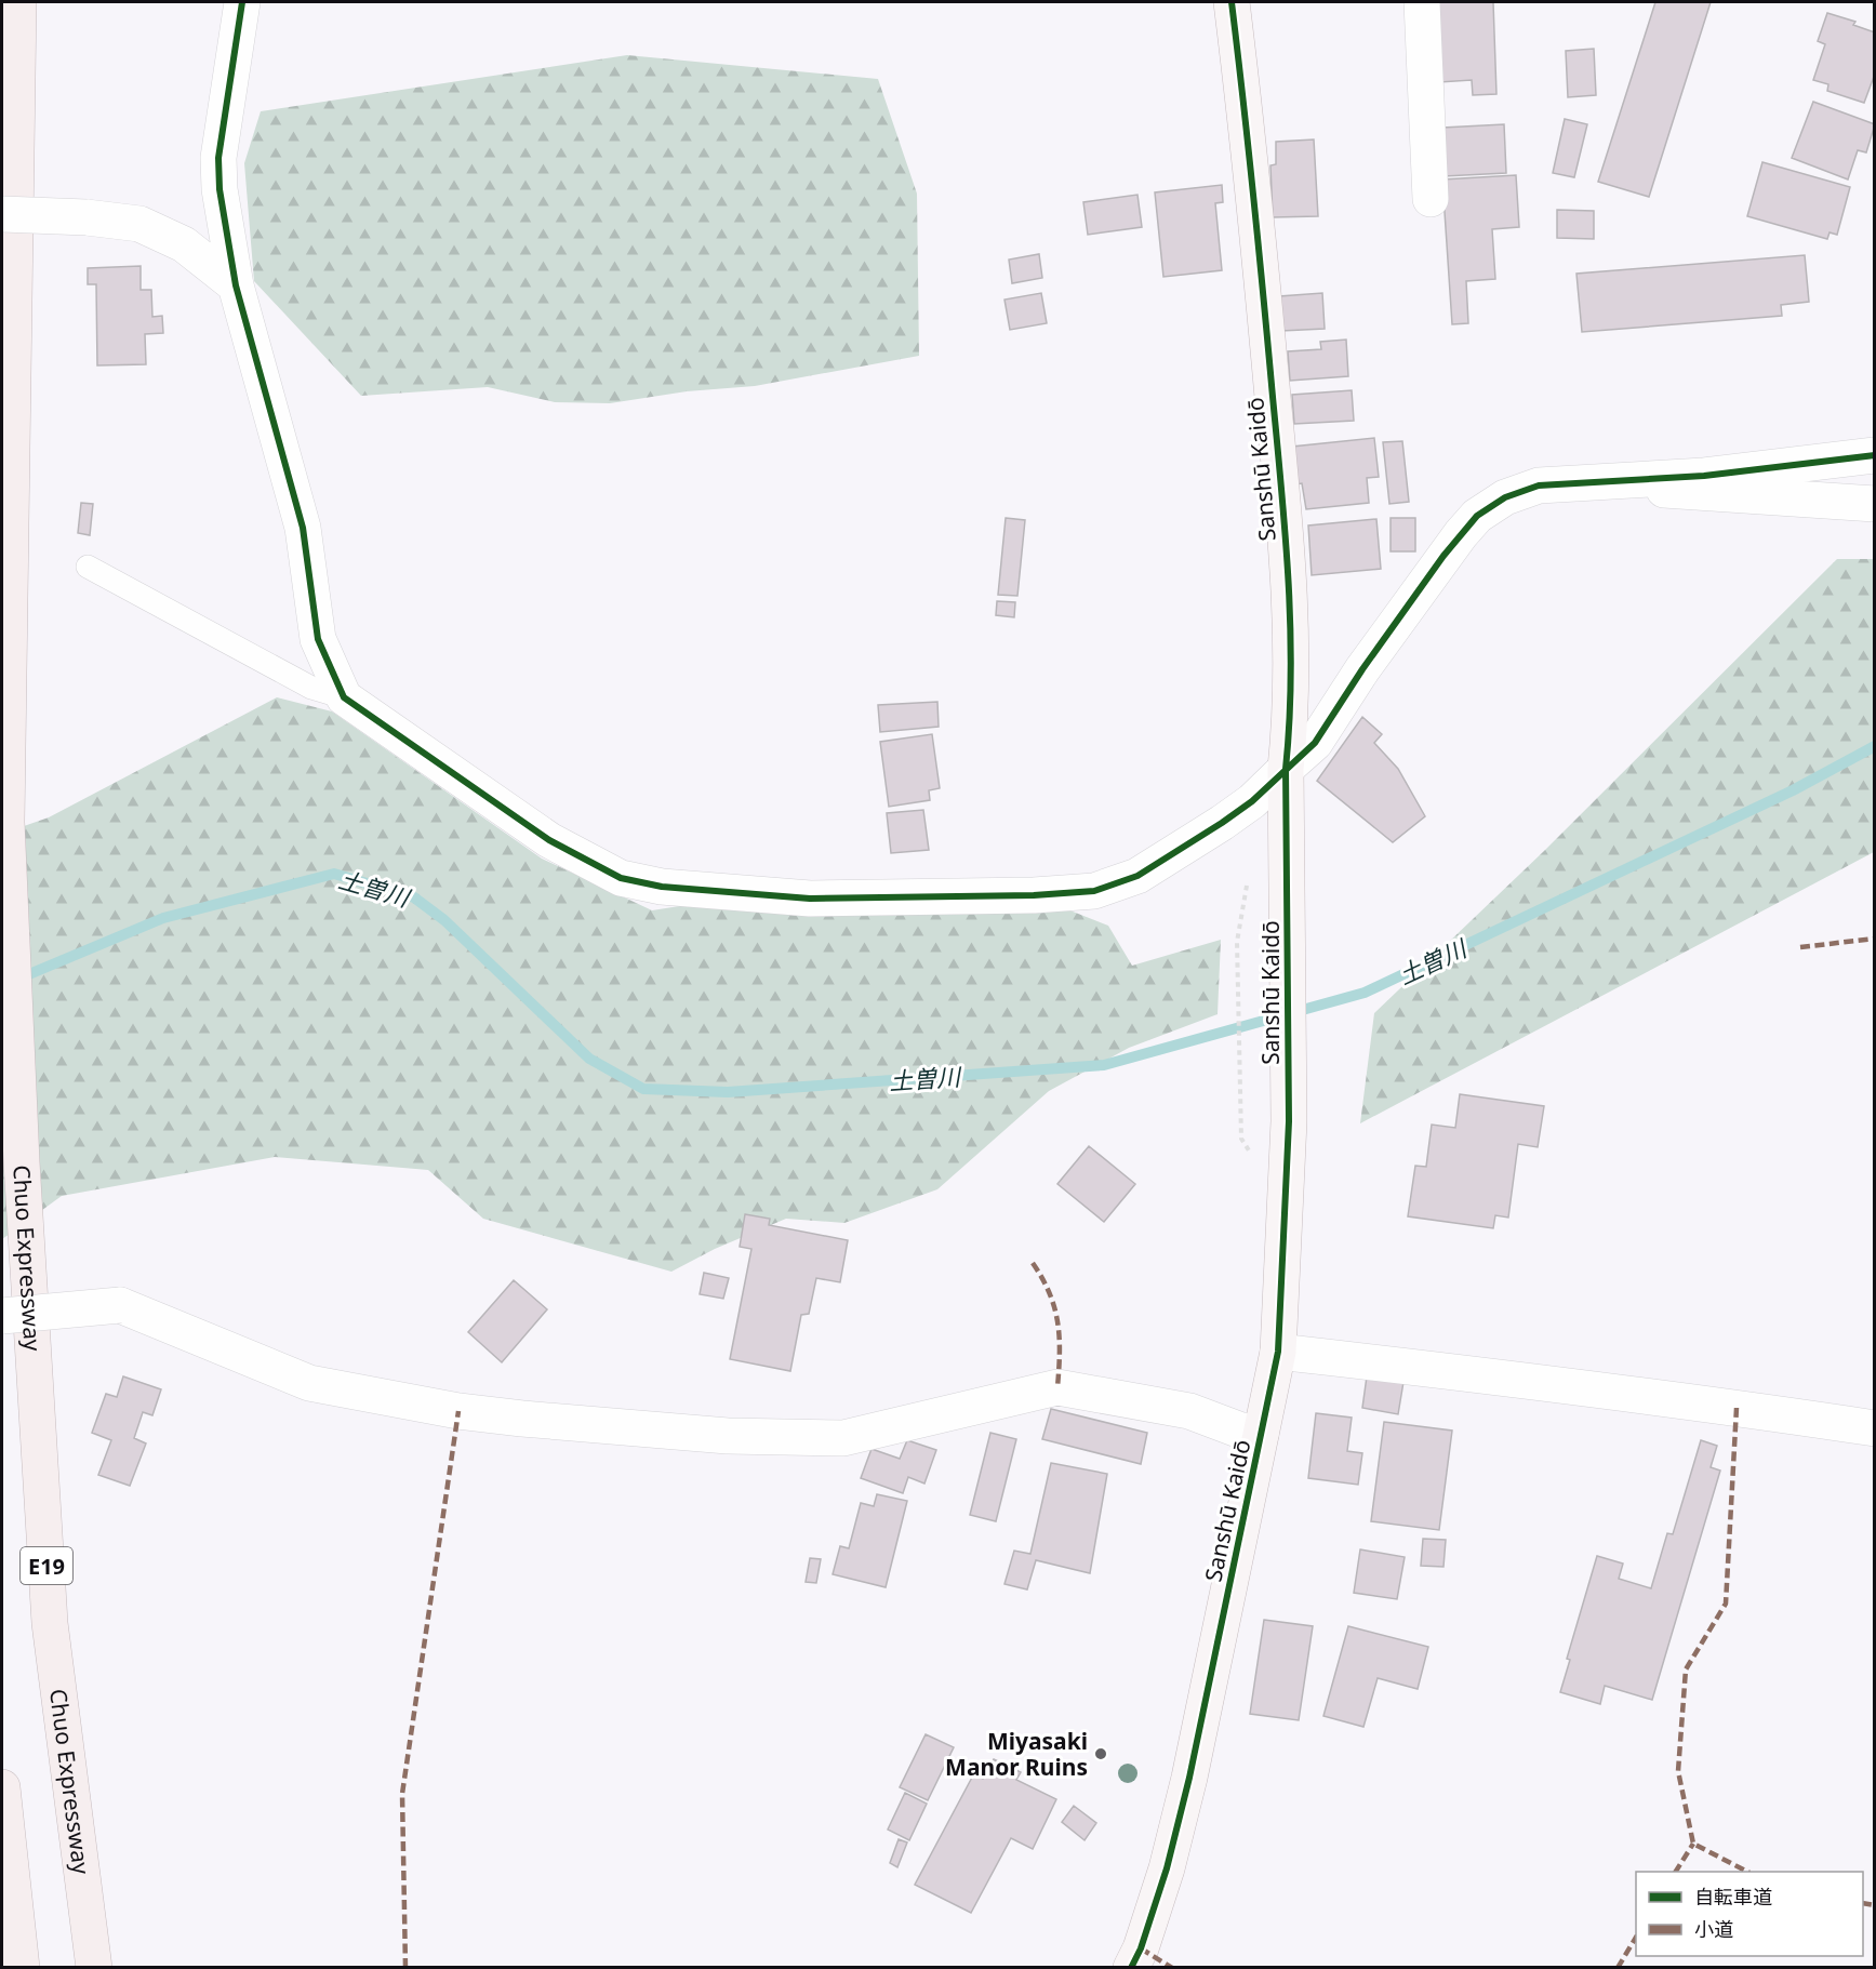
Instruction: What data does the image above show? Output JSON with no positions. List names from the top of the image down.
{
  "streets": {
    "highway": ["Chuo Expressway", "E19"],
    "main road": ["Sanshū Kaidō"]
  },
  "water": ["土曽川"],
  "places": ["Miyasaki Manor Ruins"],
  "legend": ["自転車道", "小道"]
}
